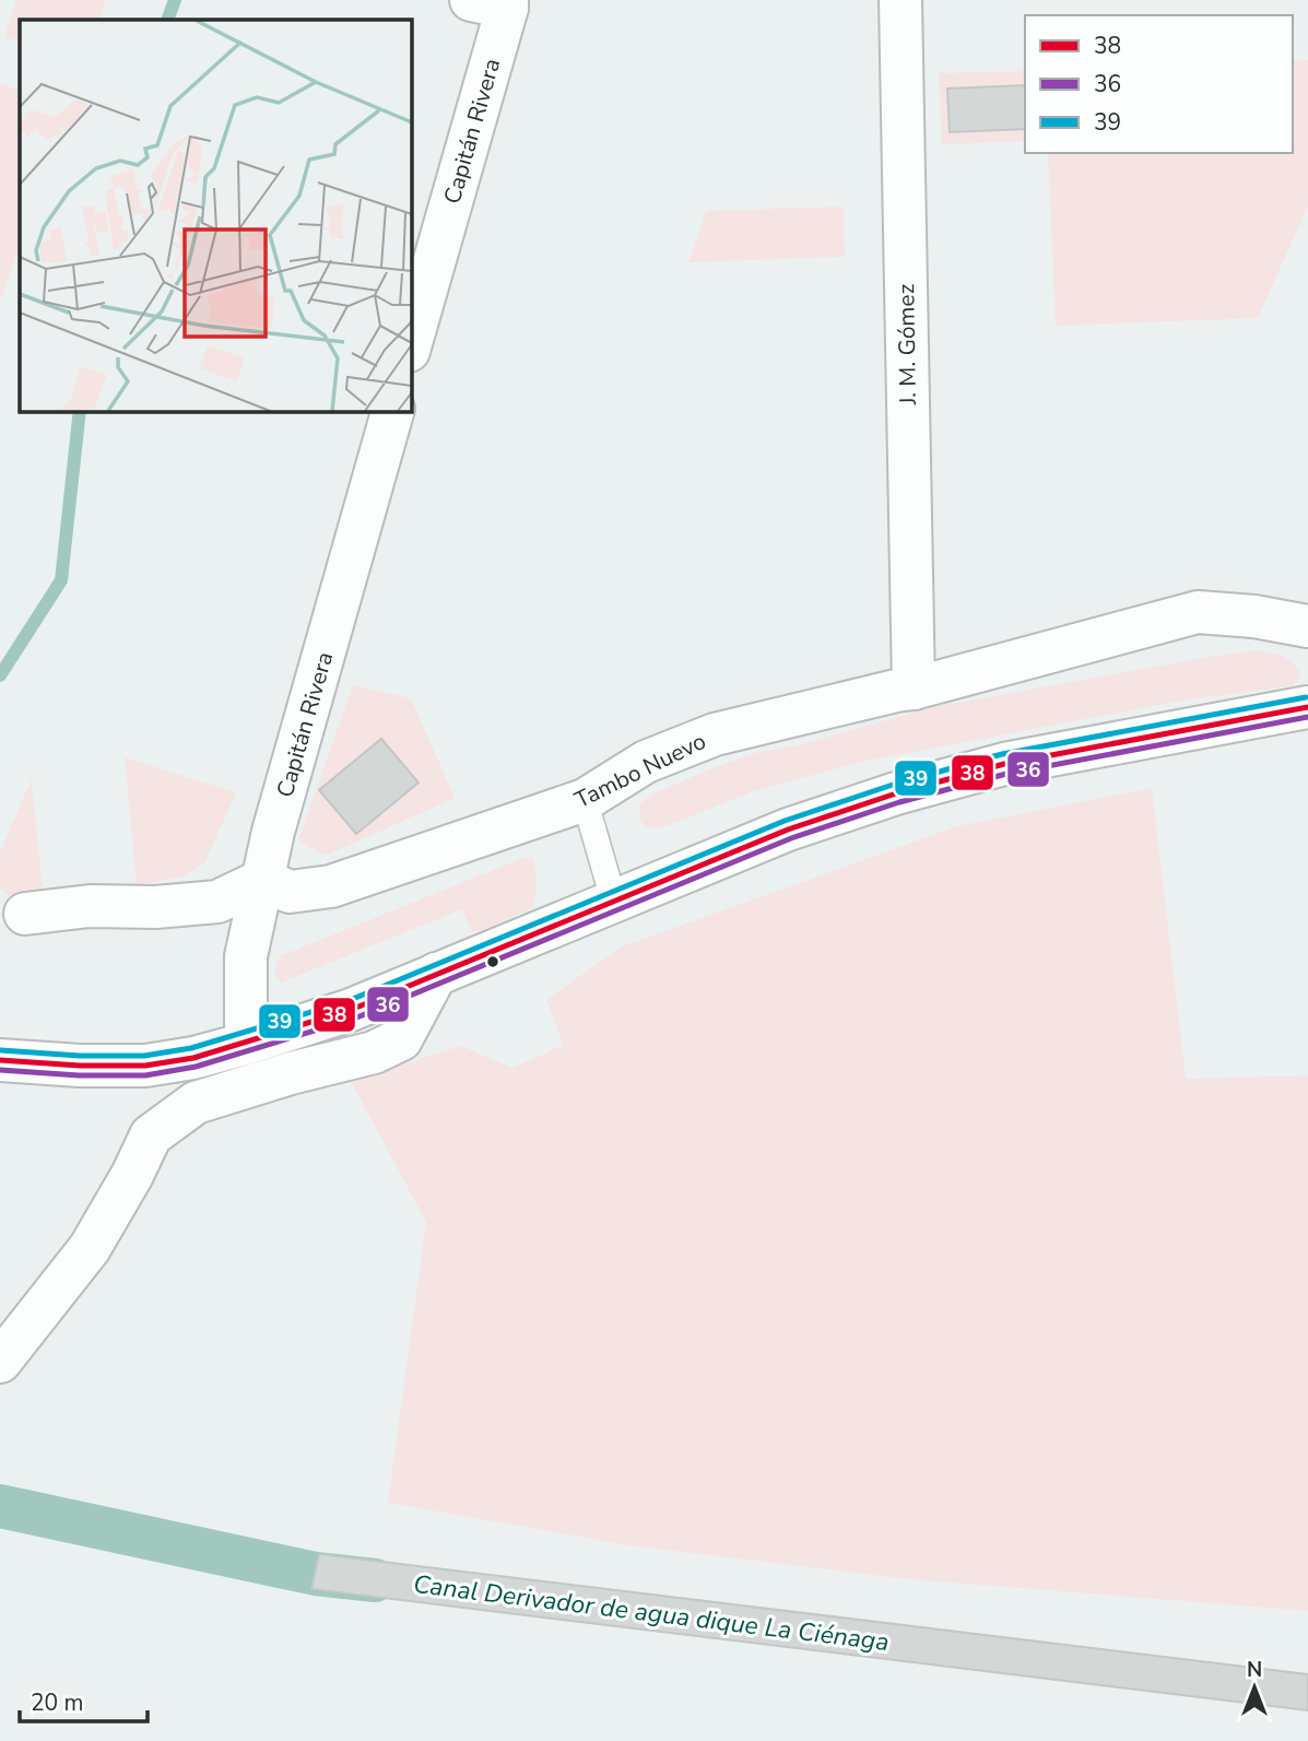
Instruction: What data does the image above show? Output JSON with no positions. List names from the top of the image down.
{
  "streets": {
    "street": ["Capitán Rivera", "J. M. Gómez", "Tambo Nuevo"]
  },
  "crossings": [
    ["Capitán Rivera", "Tambo Nuevo"],
    ["J. M. Gómez", "Tambo Nuevo"]
  ],
  "water": ["Canal Derivador de agua dique La Ciénaga"],
  "lines": ["transit line 39", "transit line 38", "transit line 36"],
  "legend": ["38", "36", "39"],
  "scale_bar": "20 m",
  "north": "top"
}
